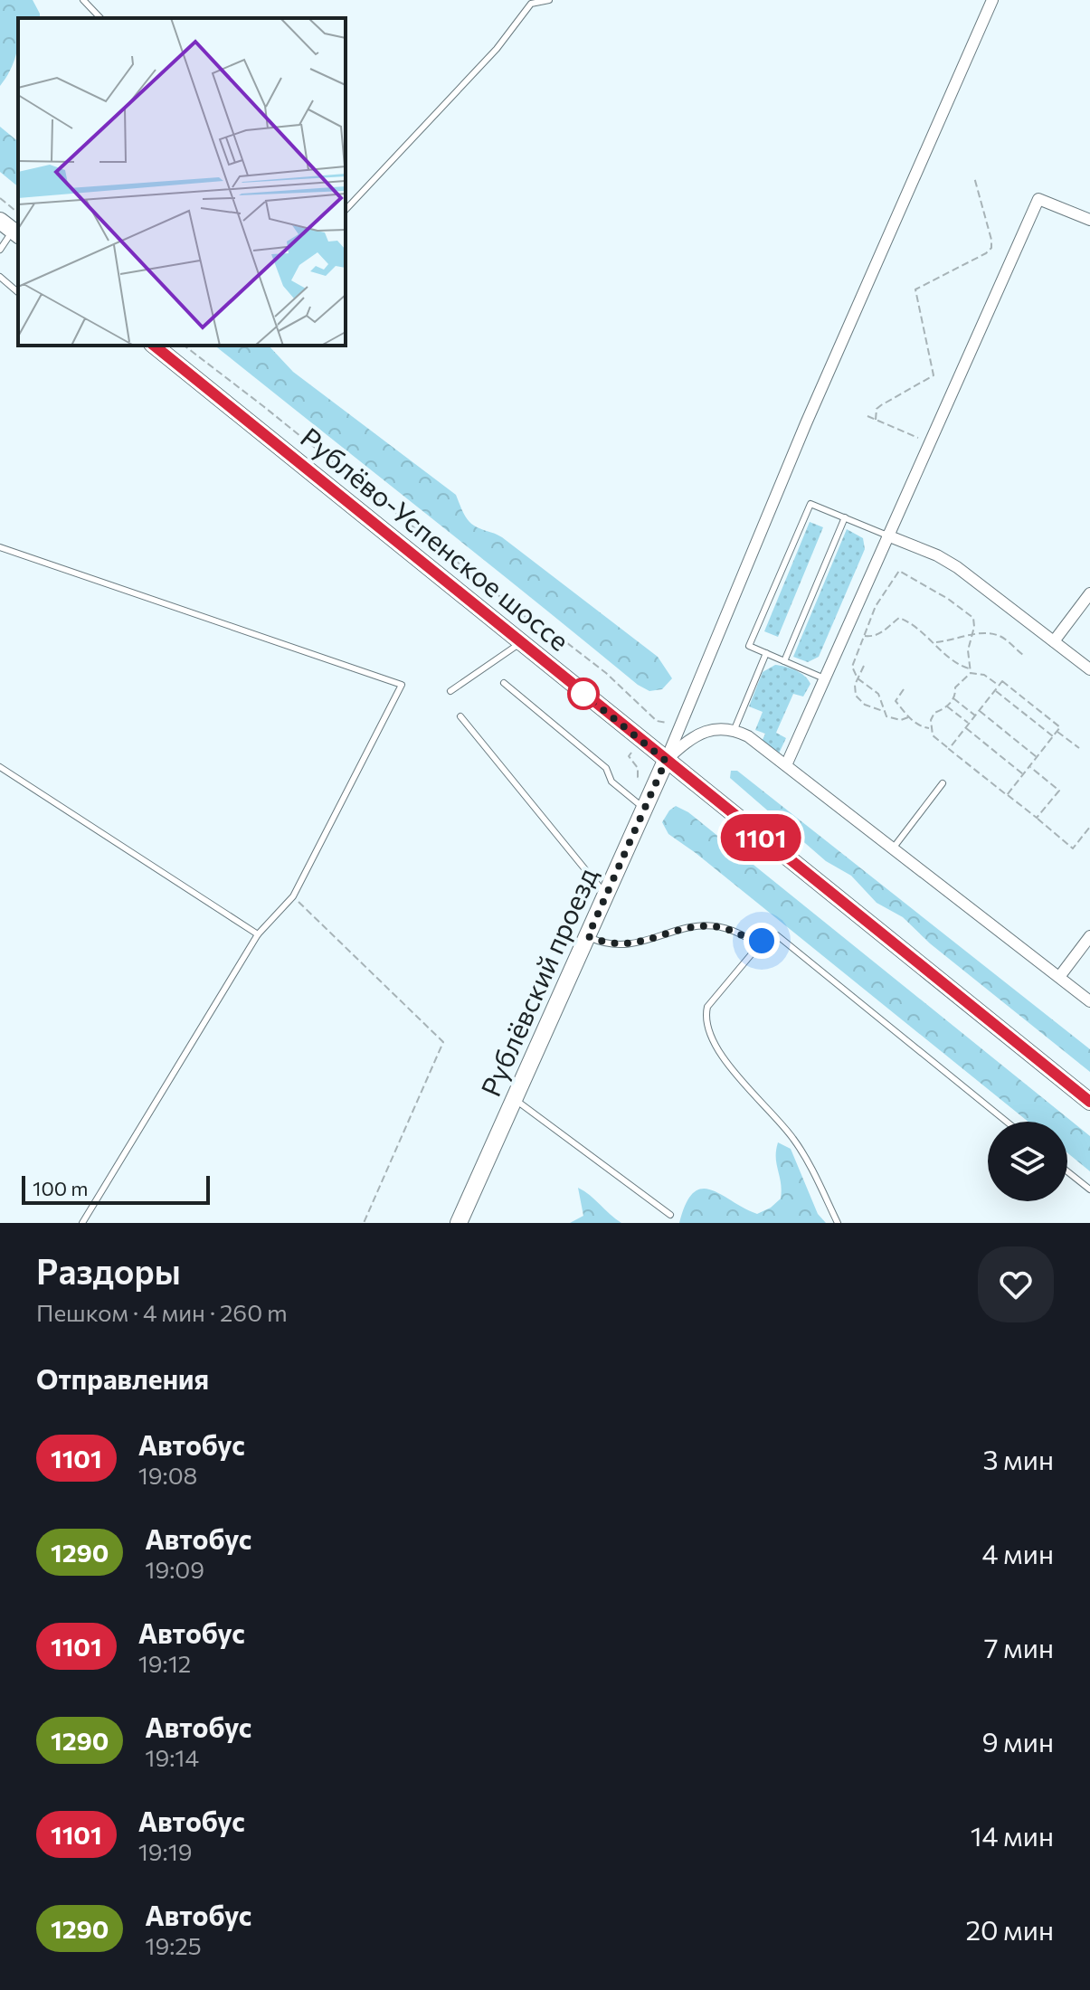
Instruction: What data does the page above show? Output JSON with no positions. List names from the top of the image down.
{
  "streets": {
    "main road": ["Рублёво-Успенское шоссе", "Рублёвский проезд"]
  },
  "crossings": [
    ["Рублёво-Успенское шоссе", "Рублёвский проезд"]
  ],
  "lines": ["bus line 1101"],
  "scale_bar": "100 m",
  "page": {
    "on_map": "1101",
    "scale": "100 m",
    "heading": [
      ["Раздоры", "Пешком · 4 мин · 260 m"],
      "Отправления"
    ],
    "list": [
      {
        "mark": "1101",
        "name": "Автобус",
        "note": "19:08",
        "value": "3 мин"
      },
      {
        "mark": "1290",
        "name": "Автобус",
        "note": "19:09",
        "value": "4 мин"
      },
      {
        "mark": "1101",
        "name": "Автобус",
        "note": "19:12",
        "value": "7 мин"
      },
      {
        "mark": "1290",
        "name": "Автобус",
        "note": "19:14",
        "value": "9 мин"
      },
      {
        "mark": "1101",
        "name": "Автобус",
        "note": "19:19",
        "value": "14 мин"
      },
      {
        "mark": "1290",
        "name": "Автобус",
        "note": "19:25",
        "value": "20 мин"
      }
    ]
  }
}
